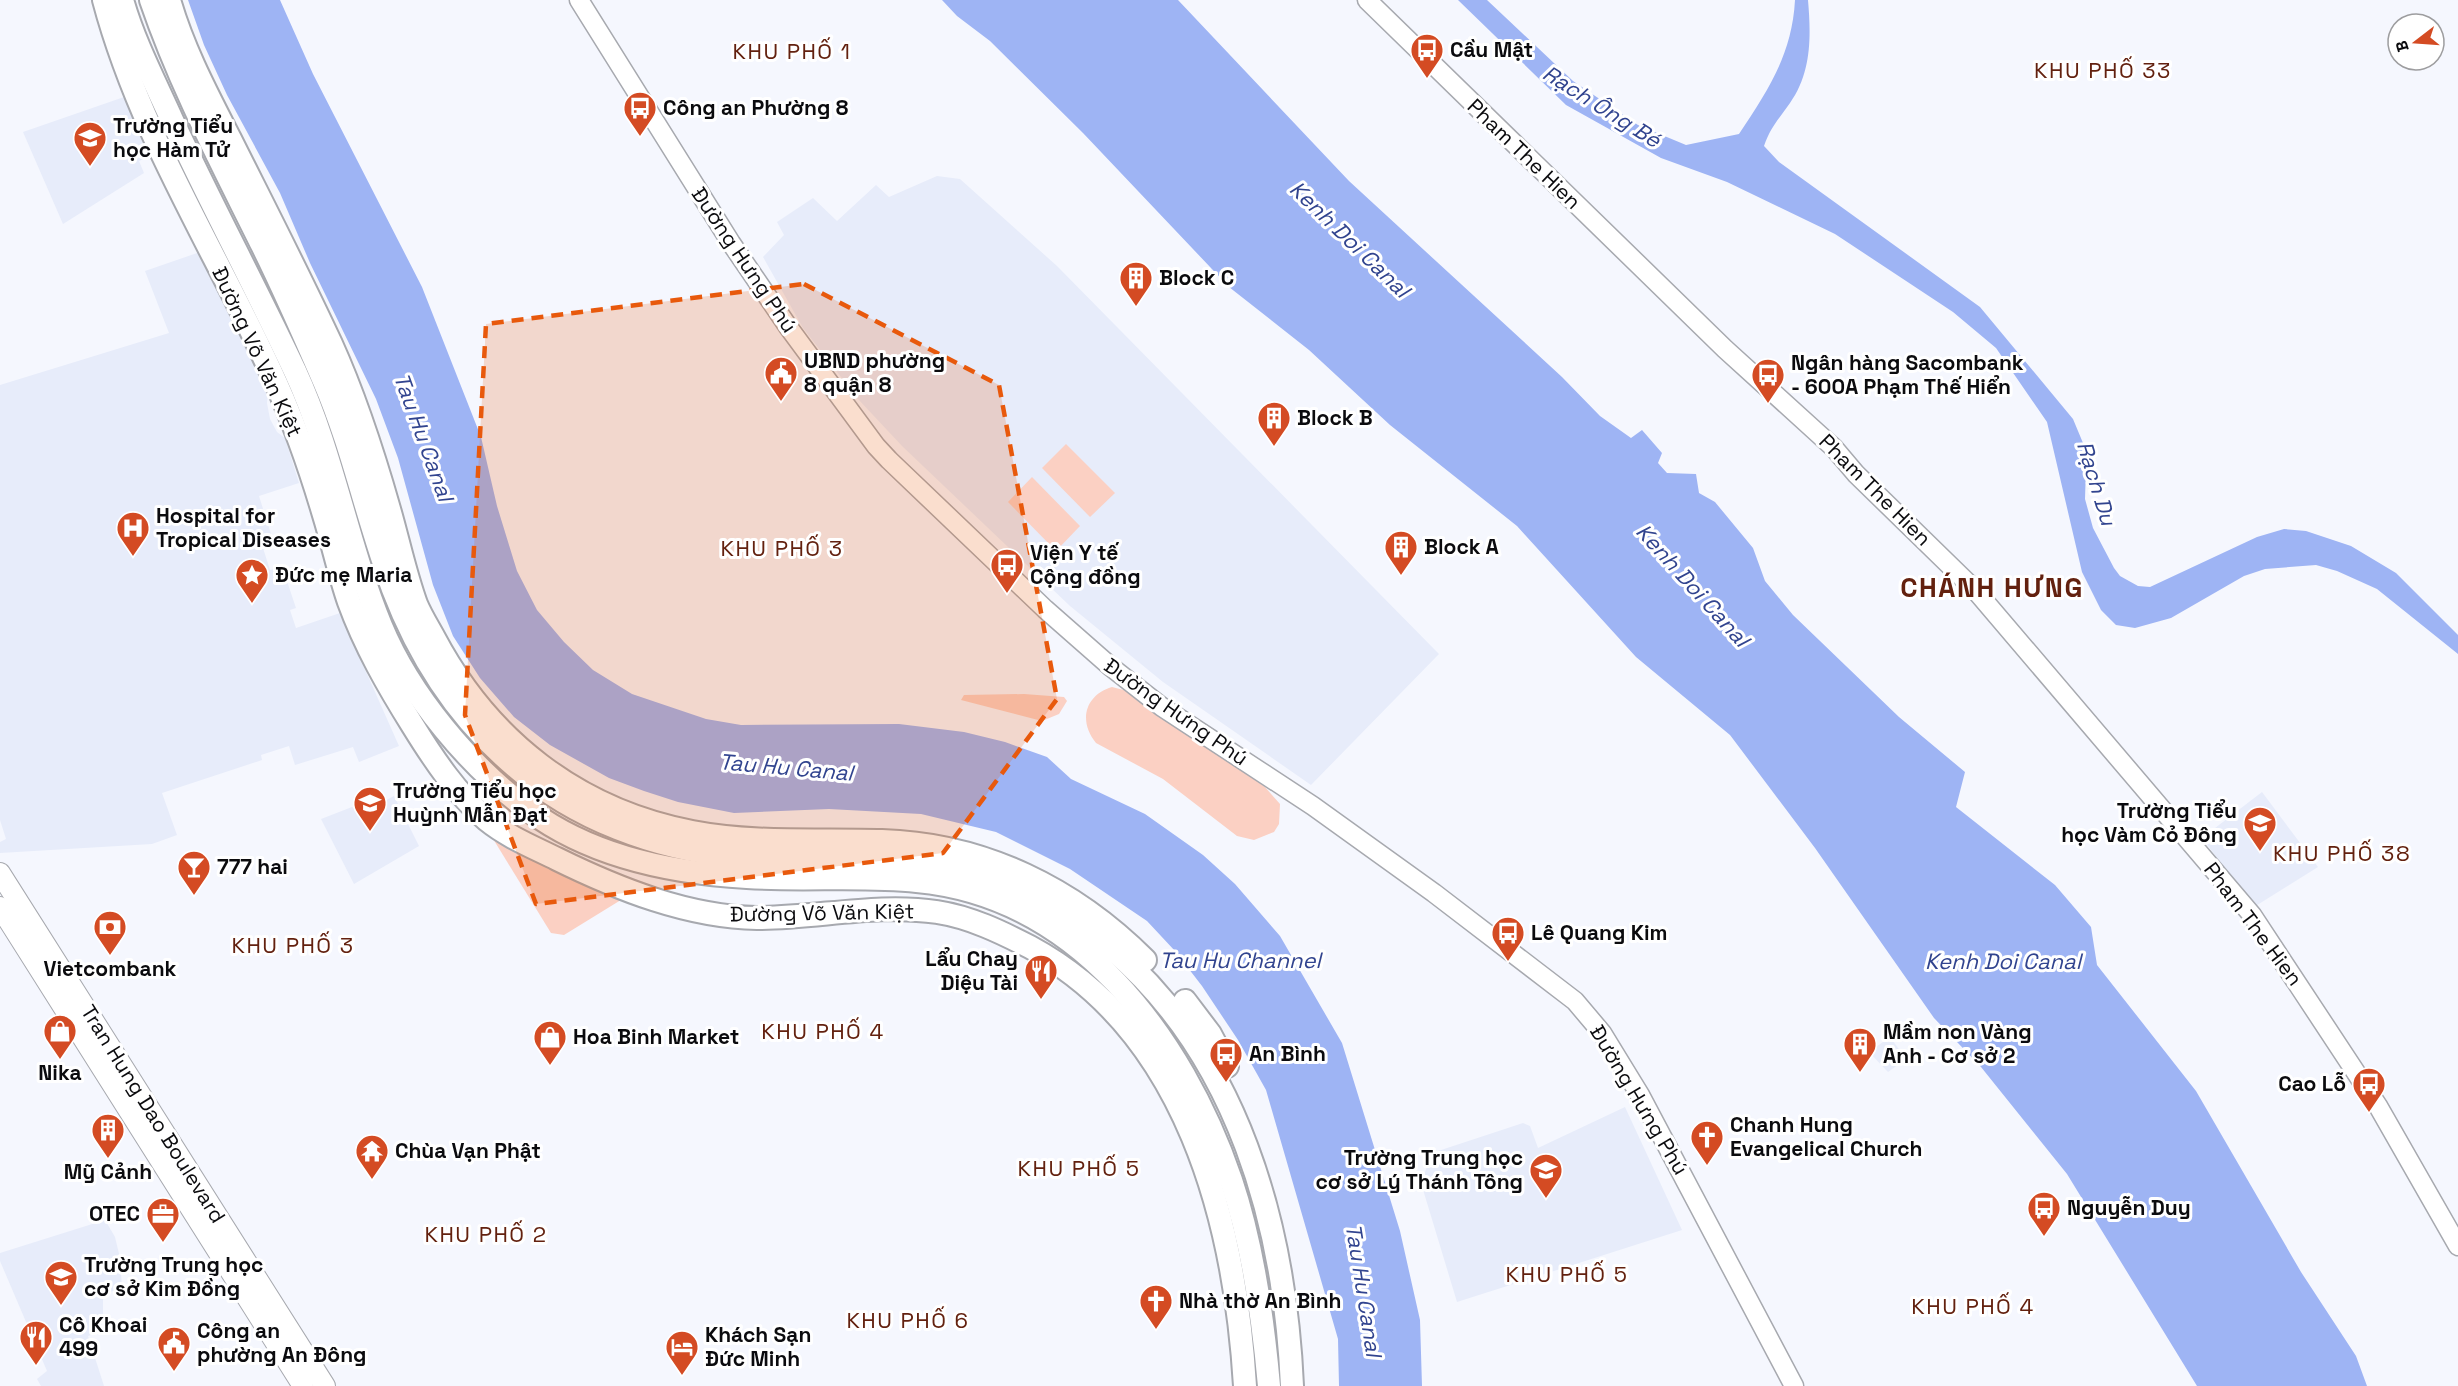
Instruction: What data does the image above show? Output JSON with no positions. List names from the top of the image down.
{
  "streets": {
    "highway": ["Đường Võ Văn Kiệt"],
    "main road": ["Pham The Hien", "Đường Hưng Phú", "Tran Hung Dao Boulevard"]
  },
  "districts": [
    "KHU PHỐ 1",
    "KHU PHỐ 33",
    "KHU PHỐ 3",
    "CHÁNH HƯNG",
    "KHU PHỐ 38",
    "KHU PHỐ 3",
    "KHU PHỐ 4",
    "KHU PHỐ 5",
    "KHU PHỐ 2",
    "KHU PHỐ 5",
    "KHU PHỐ 4",
    "KHU PHỐ 6"
  ],
  "water": [
    "Rạch Ông Bé",
    "Kenh Doi Canal",
    "Tau Hu Canal",
    "Rạch Du",
    "Tau Hu Channel"
  ],
  "places": {
    "bus stop": [
      "Cầu Mật",
      "Công an Phường 8",
      "Ngân hàng Sacombank - 600A Phạm Thế Hiển",
      "Viện Y tế Cộng đồng",
      "Lê Quang Kim",
      "An Bình",
      "Cao Lỗ",
      "Nguyễn Duy"
    ],
    "school or university": [
      "Trường Tiểu học Hàm Tử",
      "Trường Tiểu học Huỳnh Mẫn Đạt",
      "Trường Tiểu học Vàm Cỏ Đông",
      "Trường Trung học cơ sở Lý Thánh Tông",
      "Trường Trung học cơ sở Kim Đồng"
    ],
    "building": [
      "Block C",
      "Block B",
      "Block A",
      "Mầm non Vàng Anh - Cơ sở 2",
      "Mỹ Cảnh"
    ],
    "public building": ["UBND phường 8 quận 8", "Công an phường An Đông"],
    "hospital": ["Hospital for Tropical Diseases"],
    "place": ["Đức mẹ Maria"],
    "bar": ["777 hai"],
    "bank": ["Vietcombank"],
    "restaurant": ["Lẩu Chay Diệu Tài", "Cô Khoai 499"],
    "shop": ["Nika", "Hoa Binh Market"],
    "church": ["Chanh Hung Evangelical Church", "Nhà thờ An Bình"],
    "temple": ["Chùa Vạn Phật"],
    "office": ["OTEC"],
    "hotel": ["Khách Sạn Đức Minh"]
  },
  "north": "left"
}
